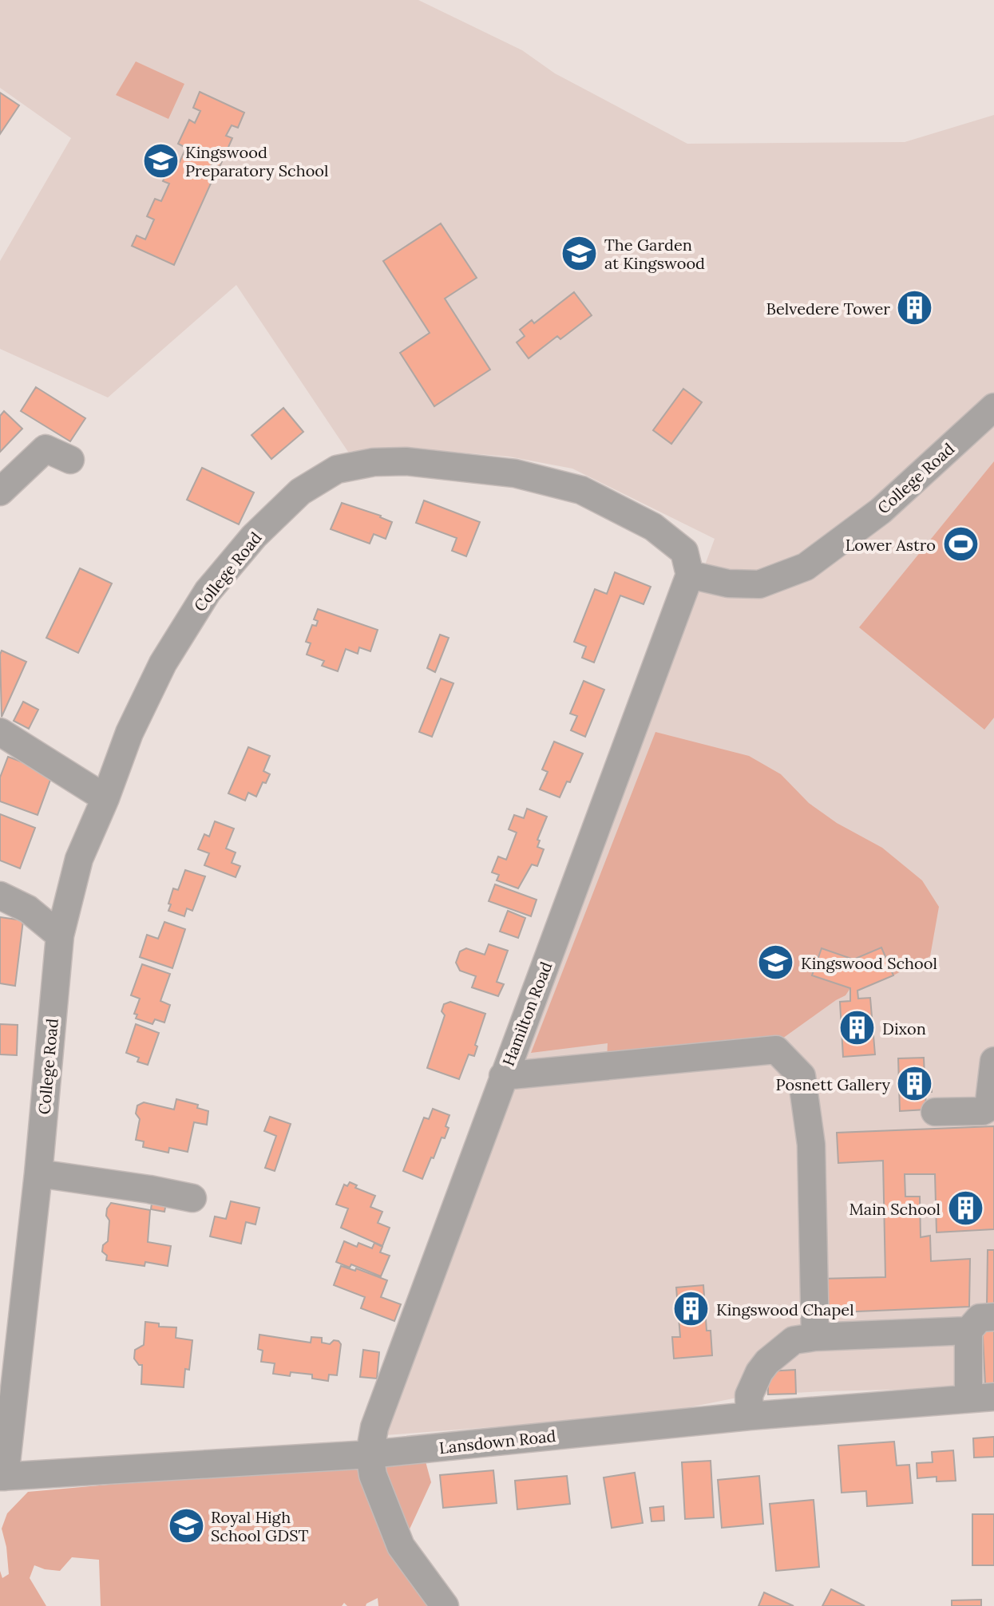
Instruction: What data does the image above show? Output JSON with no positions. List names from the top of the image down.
{
  "streets": {
    "street": ["College Road", "Hamilton Road", "Lansdown Road"]
  },
  "crossings": [
    ["College Road", "Hamilton Road"],
    ["College Road", "Lansdown Road"],
    ["Hamilton Road", "Lansdown Road"]
  ],
  "places": {
    "school or university": [
      "Kingswood Preparatory School",
      "The Garden at Kingswood",
      "Kingswood School",
      "Royal High School GDST"
    ],
    "building": [
      "Belvedere Tower",
      "Dixon",
      "Posnett Gallery",
      "Main School",
      "Kingswood Chapel"
    ],
    "sports": ["Lower Astro"]
  }
}
